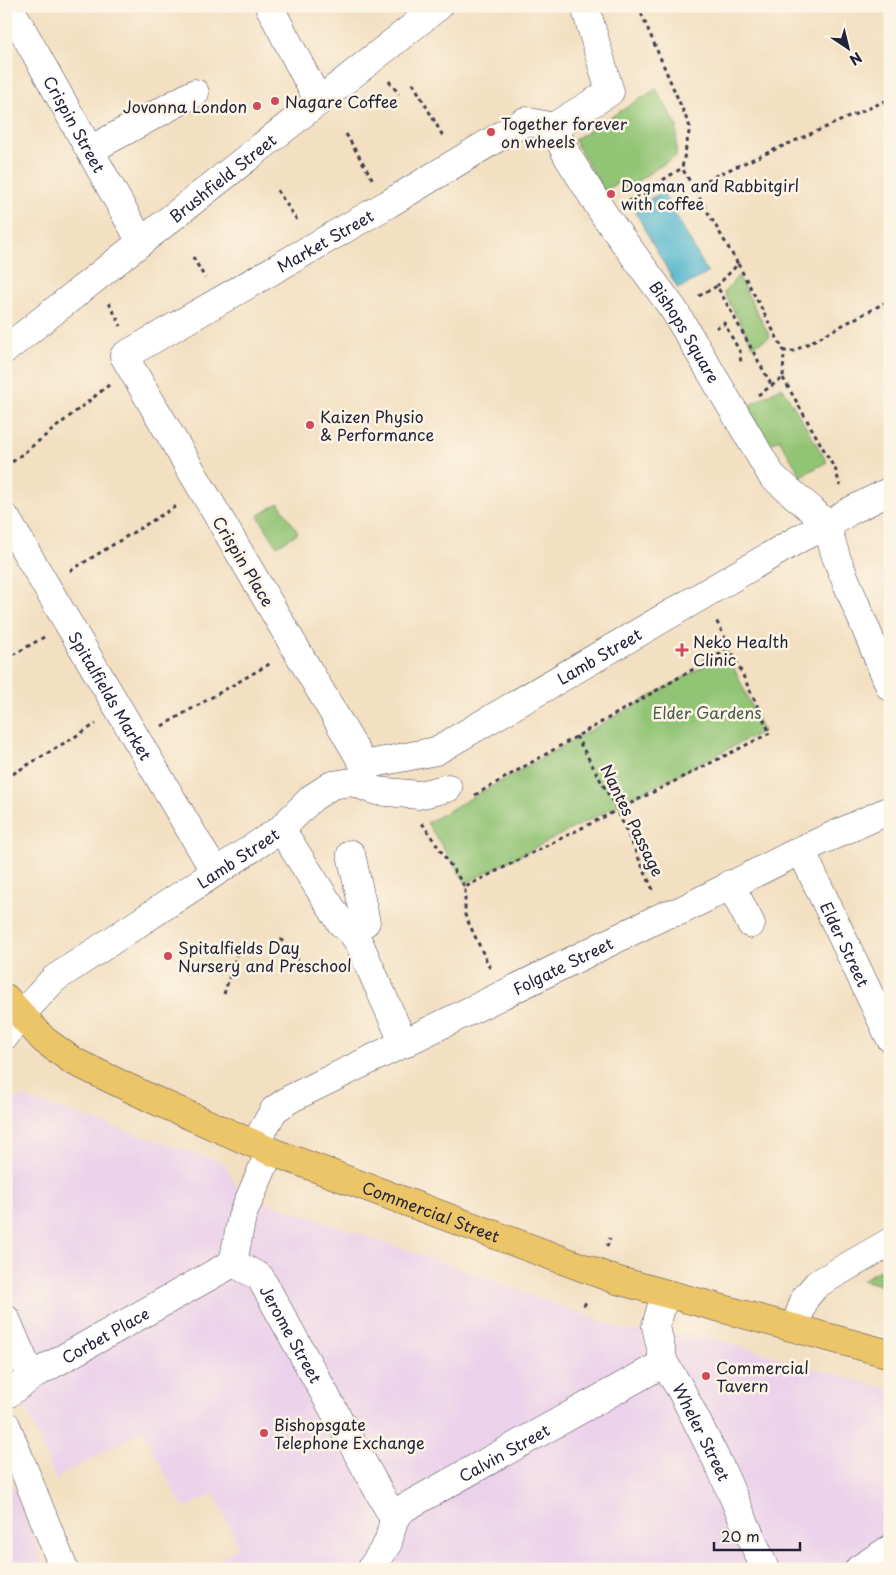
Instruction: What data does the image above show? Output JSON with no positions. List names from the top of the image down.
{
  "streets": {
    "highway": ["Commercial Street"],
    "street": [
      "Crispin Street",
      "Brushfield Street",
      "Market Street",
      "Bishops Square",
      "Crispin Place",
      "Lamb Street",
      "Spitalfields Market",
      "Elder Street",
      "Folgate Street",
      "Jerome Street",
      "Corbet Place",
      "Wheler Street",
      "Calvin Street"
    ],
    "path": ["Nantes Passage"]
  },
  "crossings": [
    ["Crispin Street", "Brushfield Street"],
    ["Market Street", "Bishops Square"],
    ["Market Street", "Crispin Place"],
    ["Bishops Square", "Lamb Street"],
    ["Crispin Place", "Lamb Street"],
    ["Lamb Street", "Spitalfields Market"],
    ["Lamb Street", "Folgate Street"],
    ["Lamb Street", "Commercial Street"],
    ["Nantes Passage", "Folgate Street"],
    ["Elder Street", "Folgate Street"],
    ["Folgate Street", "Commercial Street"],
    ["Commercial Street", "Wheler Street"],
    ["Jerome Street", "Corbet Place"],
    ["Jerome Street", "Calvin Street"],
    ["Wheler Street", "Calvin Street"]
  ],
  "parks": ["Elder Gardens"],
  "places": {
    "other": [
      "Nagare Coffee",
      "Jovonna London",
      "Together forever on wheels",
      "Dogman and Rabbitgirl with coffee",
      "Kaizen Physio & Performance",
      "Spitalfields Day Nursery and Preschool",
      "Commercial Tavern",
      "Bishopsgate Telephone Exchange"
    ],
    "health": ["Neko Health Clinic"]
  },
  "scale_bar": "20 m",
  "north": "bottom right"
}
